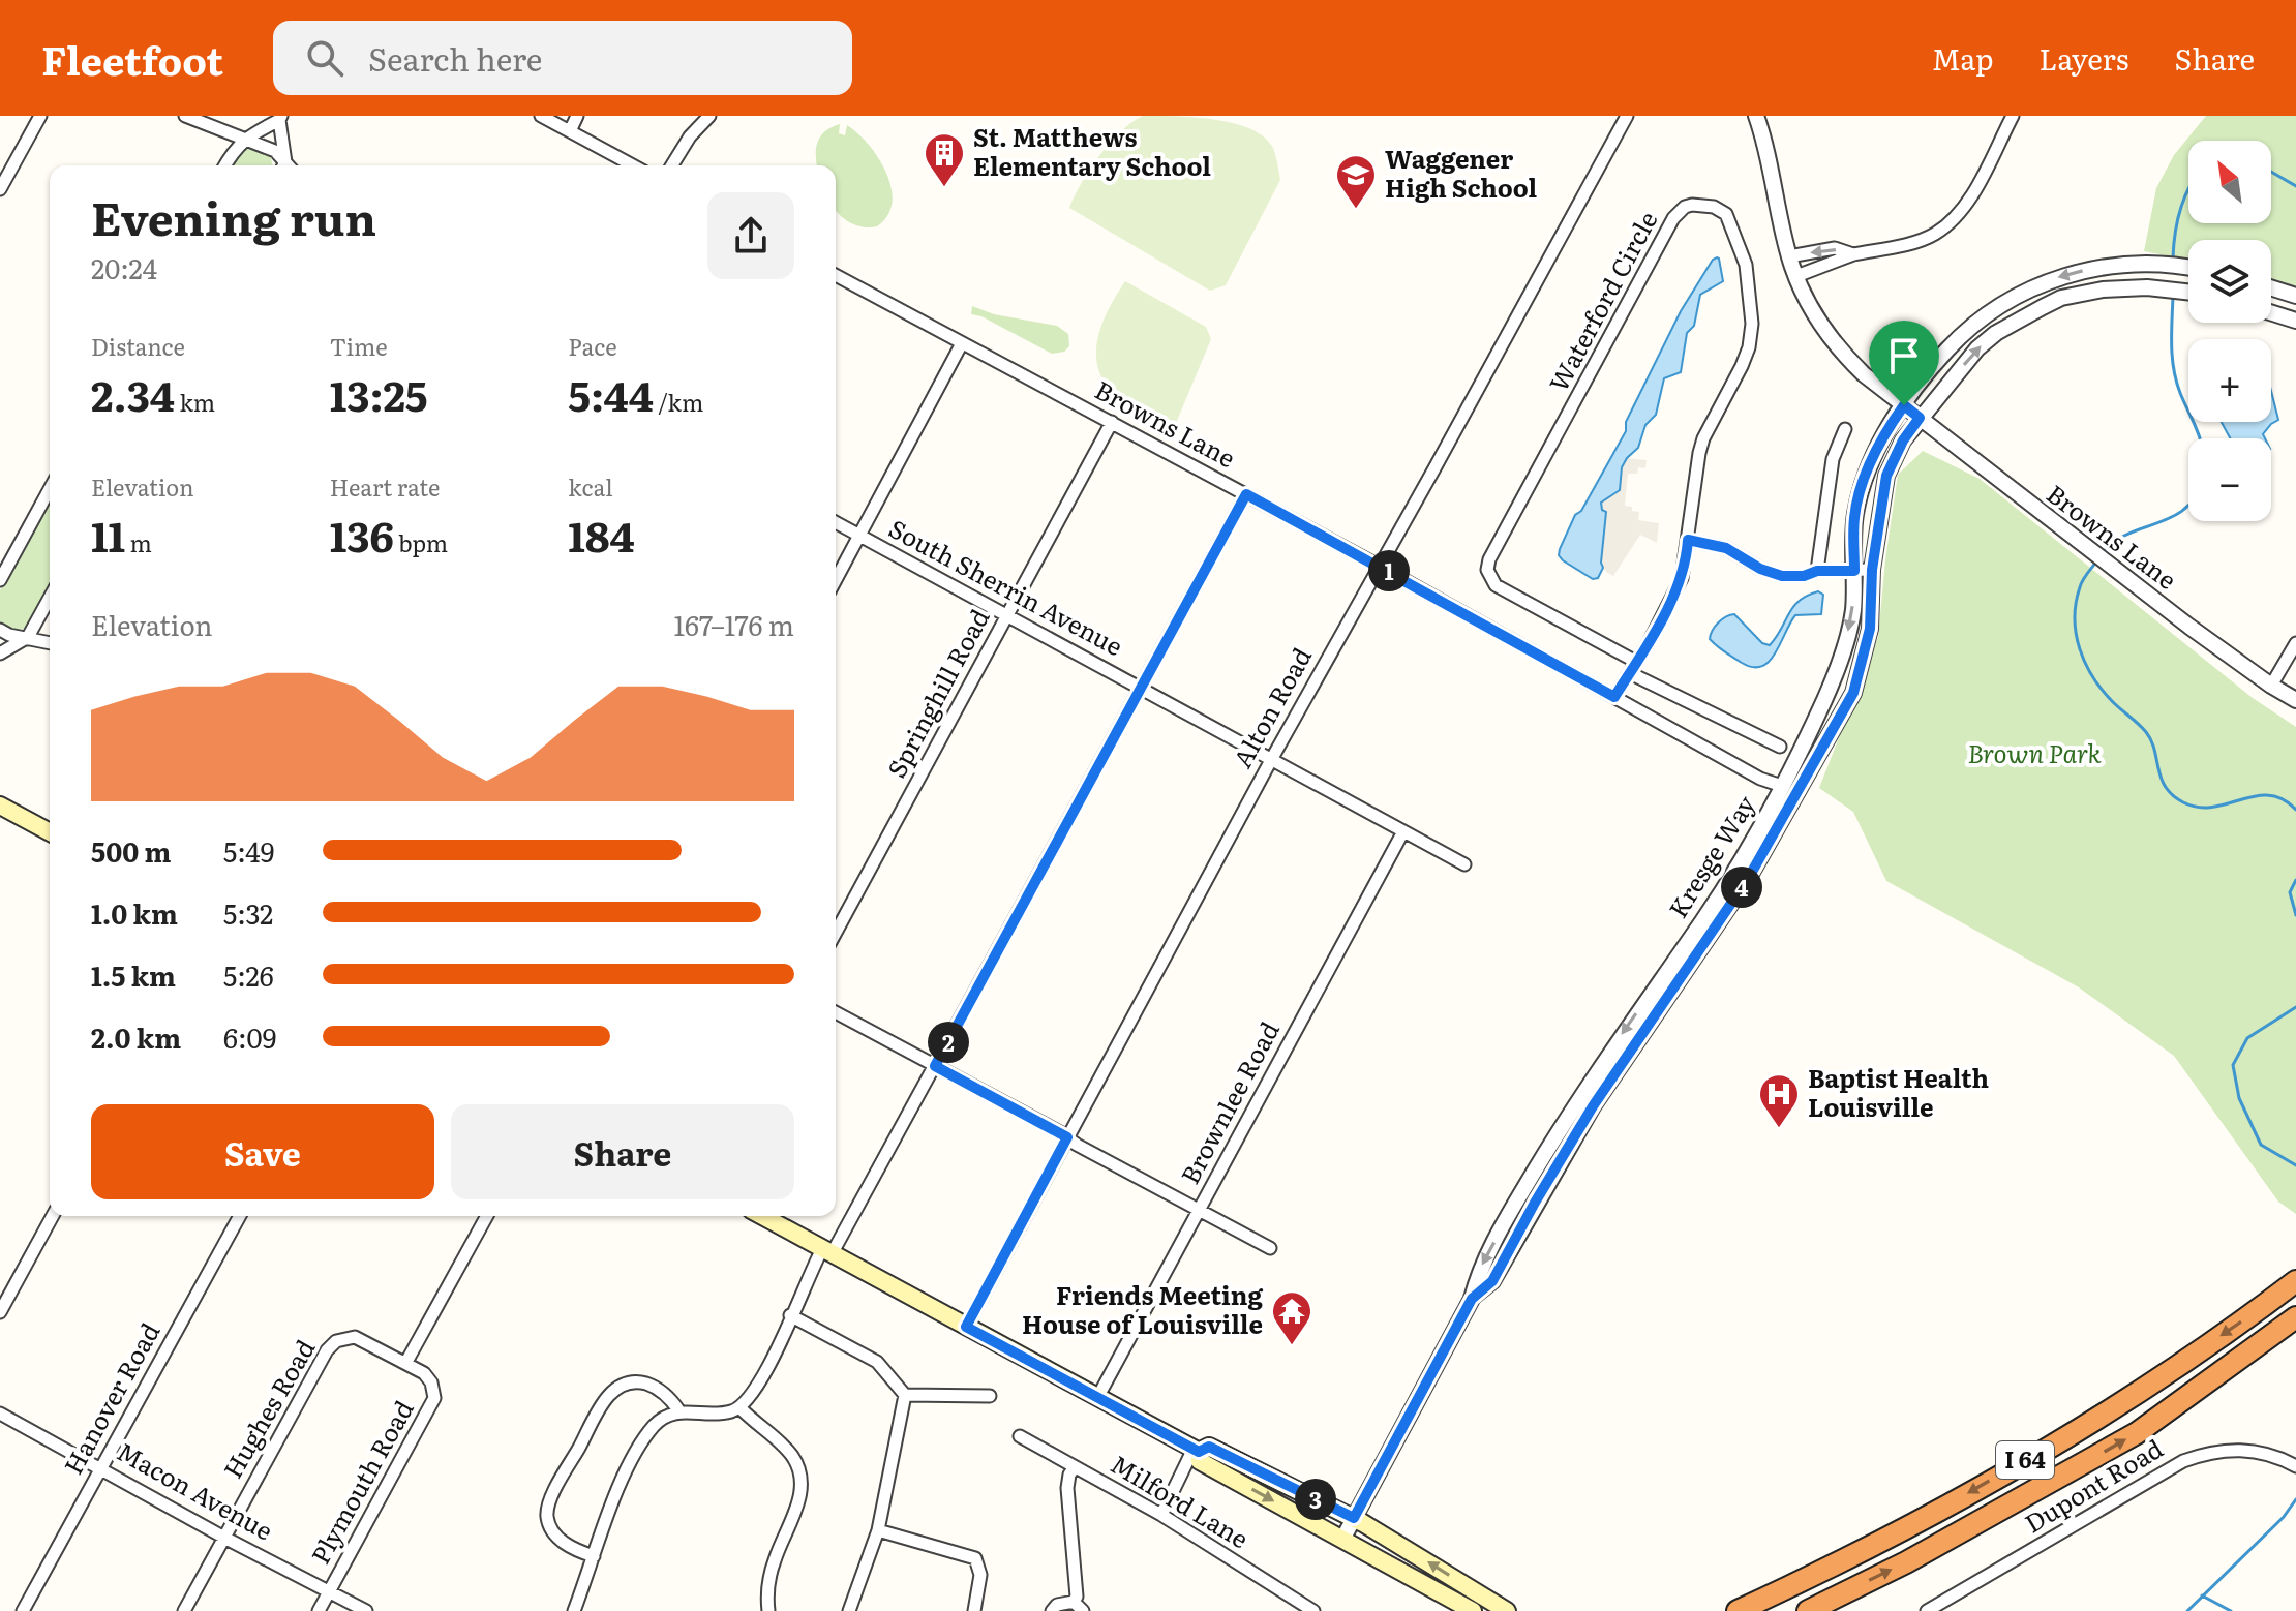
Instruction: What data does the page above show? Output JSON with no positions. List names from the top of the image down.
{
  "streets": {
    "highway": ["I 64"],
    "street": [
      "Waterford Circle",
      "Browns Lane",
      "South Sherrin Avenue",
      "Springhill Road",
      "Alton Road",
      "Kresge Way",
      "Brownlee Road",
      "Hanover Road",
      "Hughes Road",
      "Plymouth Road",
      "Dupont Road",
      "Macon Avenue",
      "Milford Lane"
    ]
  },
  "crossings": [
    ["Waterford Circle", "Browns Lane"],
    ["Browns Lane", "Springhill Road"],
    ["Browns Lane", "Alton Road"],
    ["Browns Lane", "Kresge Way"],
    ["South Sherrin Avenue", "Springhill Road"],
    ["South Sherrin Avenue", "Alton Road"],
    ["South Sherrin Avenue", "Brownlee Road"],
    ["Hanover Road", "Macon Avenue"],
    ["Hughes Road", "Plymouth Road"],
    ["Hughes Road", "Macon Avenue"],
    ["Plymouth Road", "Macon Avenue"]
  ],
  "parks": ["Brown Park"],
  "places": {
    "building": ["St. Matthews Elementary School"],
    "school or university": ["Waggener High School"],
    "hospital": ["Baptist Health Louisville"],
    "temple": ["Friends Meeting House of Louisville"]
  },
  "north": "top left",
  "page": {
    "header": "Fleetfoot",
    "search": "Search here",
    "nav": ["Map", "Layers", "Share"],
    "map_buttons": ["+", "−"],
    "heading": ["Evening run", "20:24"],
    "stats": [
      ["Distance", "2.34 km"],
      ["Time", "13:25"],
      ["Pace", "5:44 /km"],
      ["Elevation", "11 m"],
      ["Heart rate", "136 bpm"],
      ["kcal", "184"]
    ],
    "pins": [
      "1",
      "4",
      "2",
      "3"
    ],
    "chart": ["Elevation", "167–176 m"],
    "list": [
      {
        "name": "500 m",
        "note": "5:49"
      },
      {
        "name": "1.0 km",
        "note": "5:32"
      },
      {
        "name": "1.5 km",
        "note": "5:26"
      },
      {
        "name": "2.0 km",
        "note": "6:09"
      }
    ],
    "buttons": ["Save", "Share"]
  }
}
